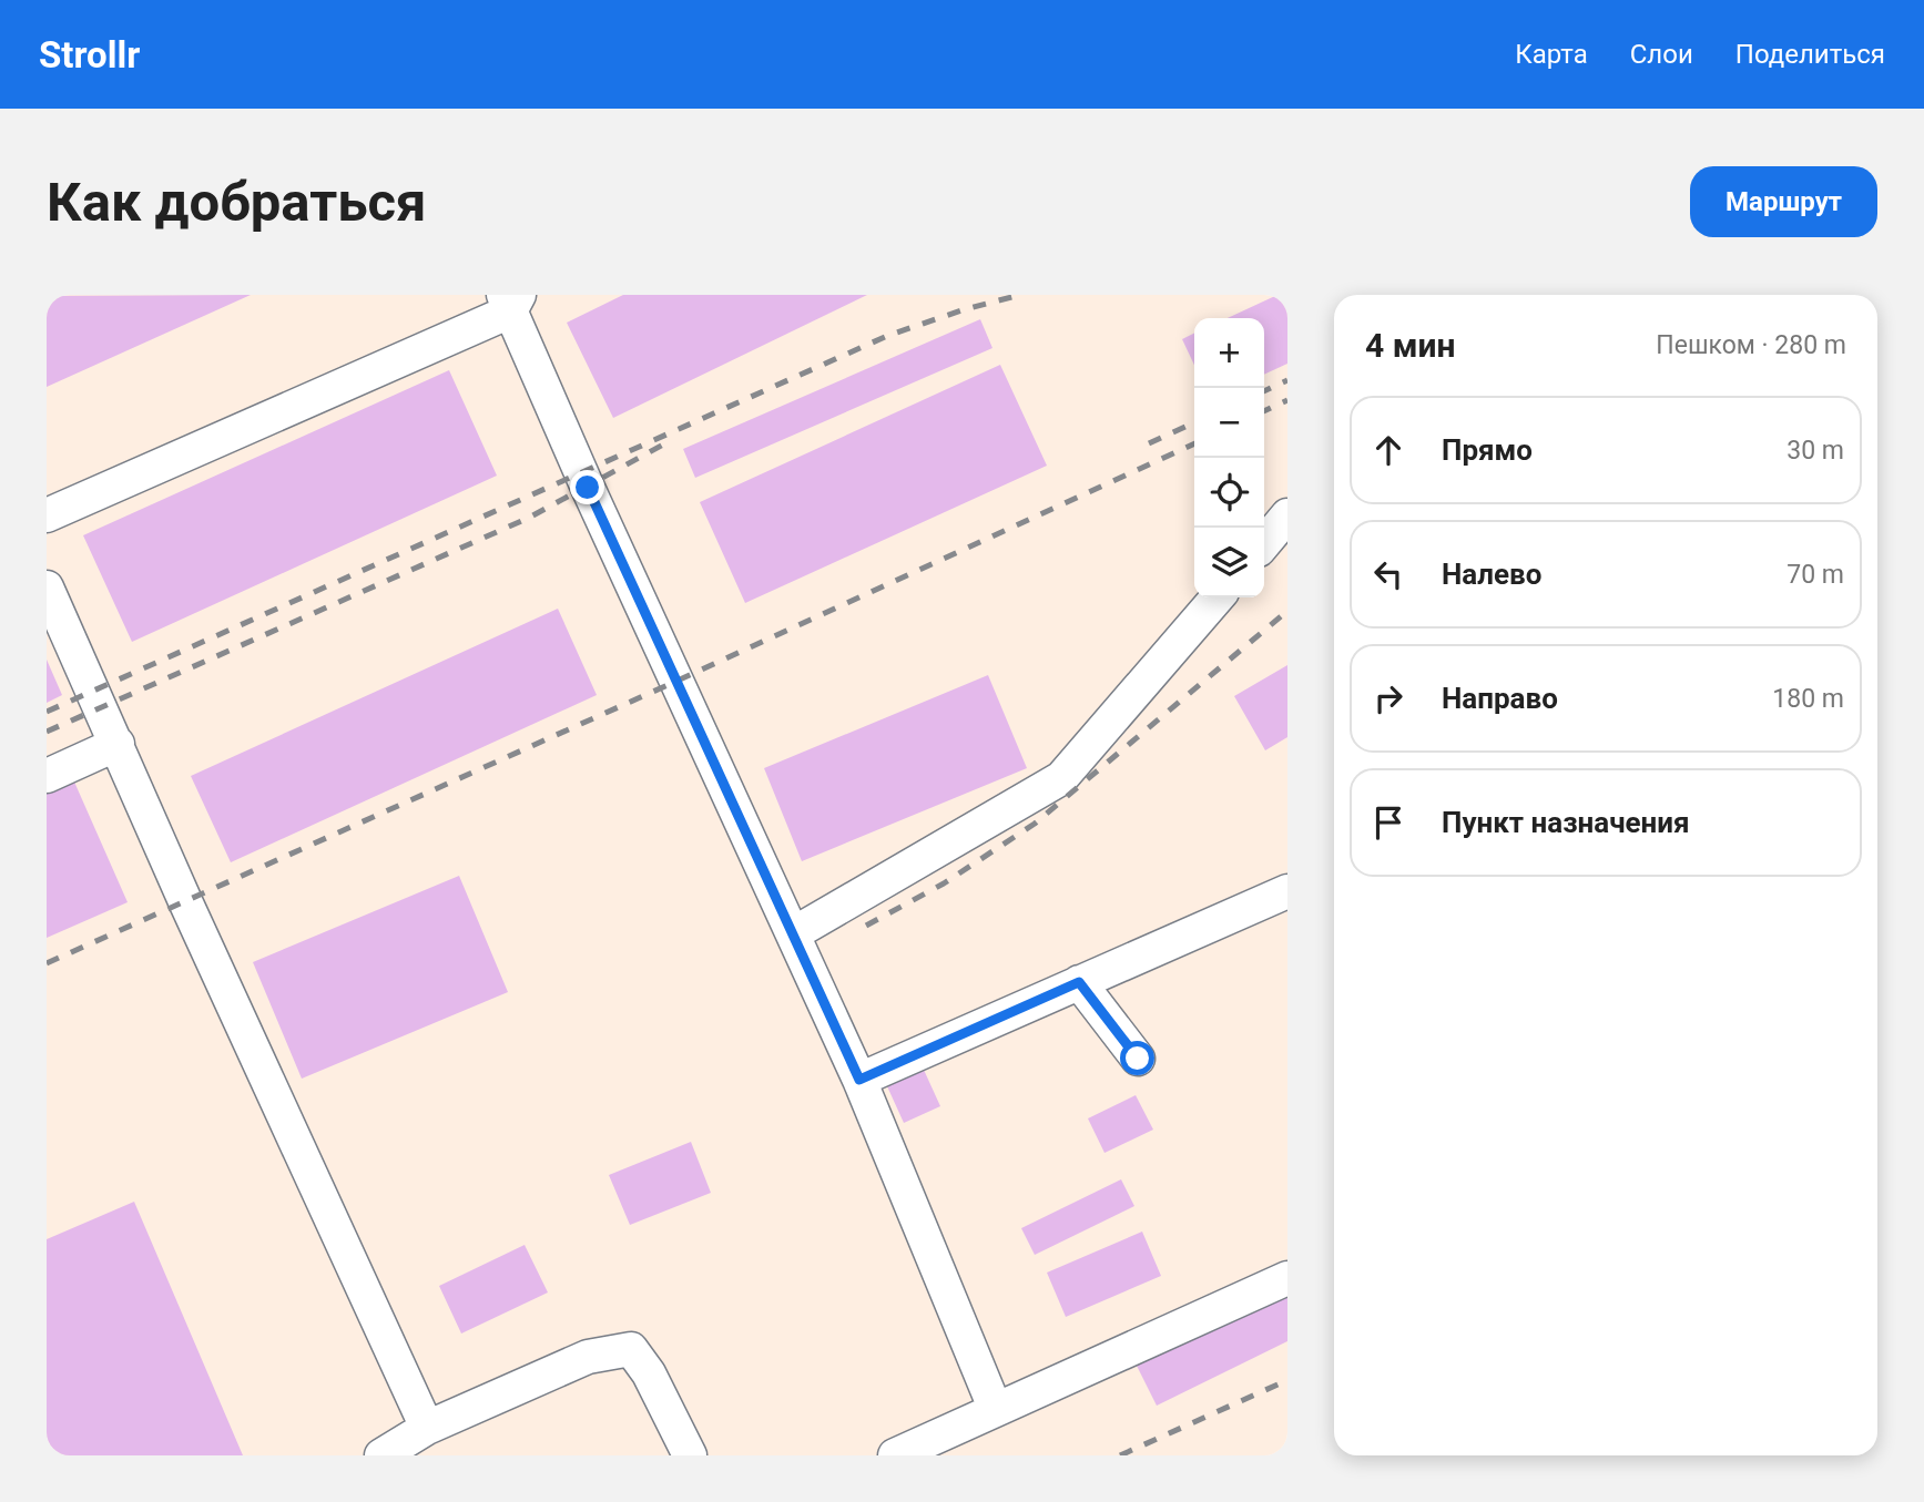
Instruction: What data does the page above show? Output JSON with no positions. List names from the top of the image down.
{
  "page": {
    "header": "Strollr",
    "nav": ["Карта", "Слои", "Поделиться"],
    "buttons": "Маршрут",
    "title": "Как добраться",
    "heading": ["4 мин", "Пешком · 280 m"],
    "map_buttons": ["+", "−"],
    "list": [
      ["Прямо", "30 m"],
      ["Налево", "70 m"],
      ["Направо", "180 m"],
      "Пункт назначения"
    ]
  }
}
